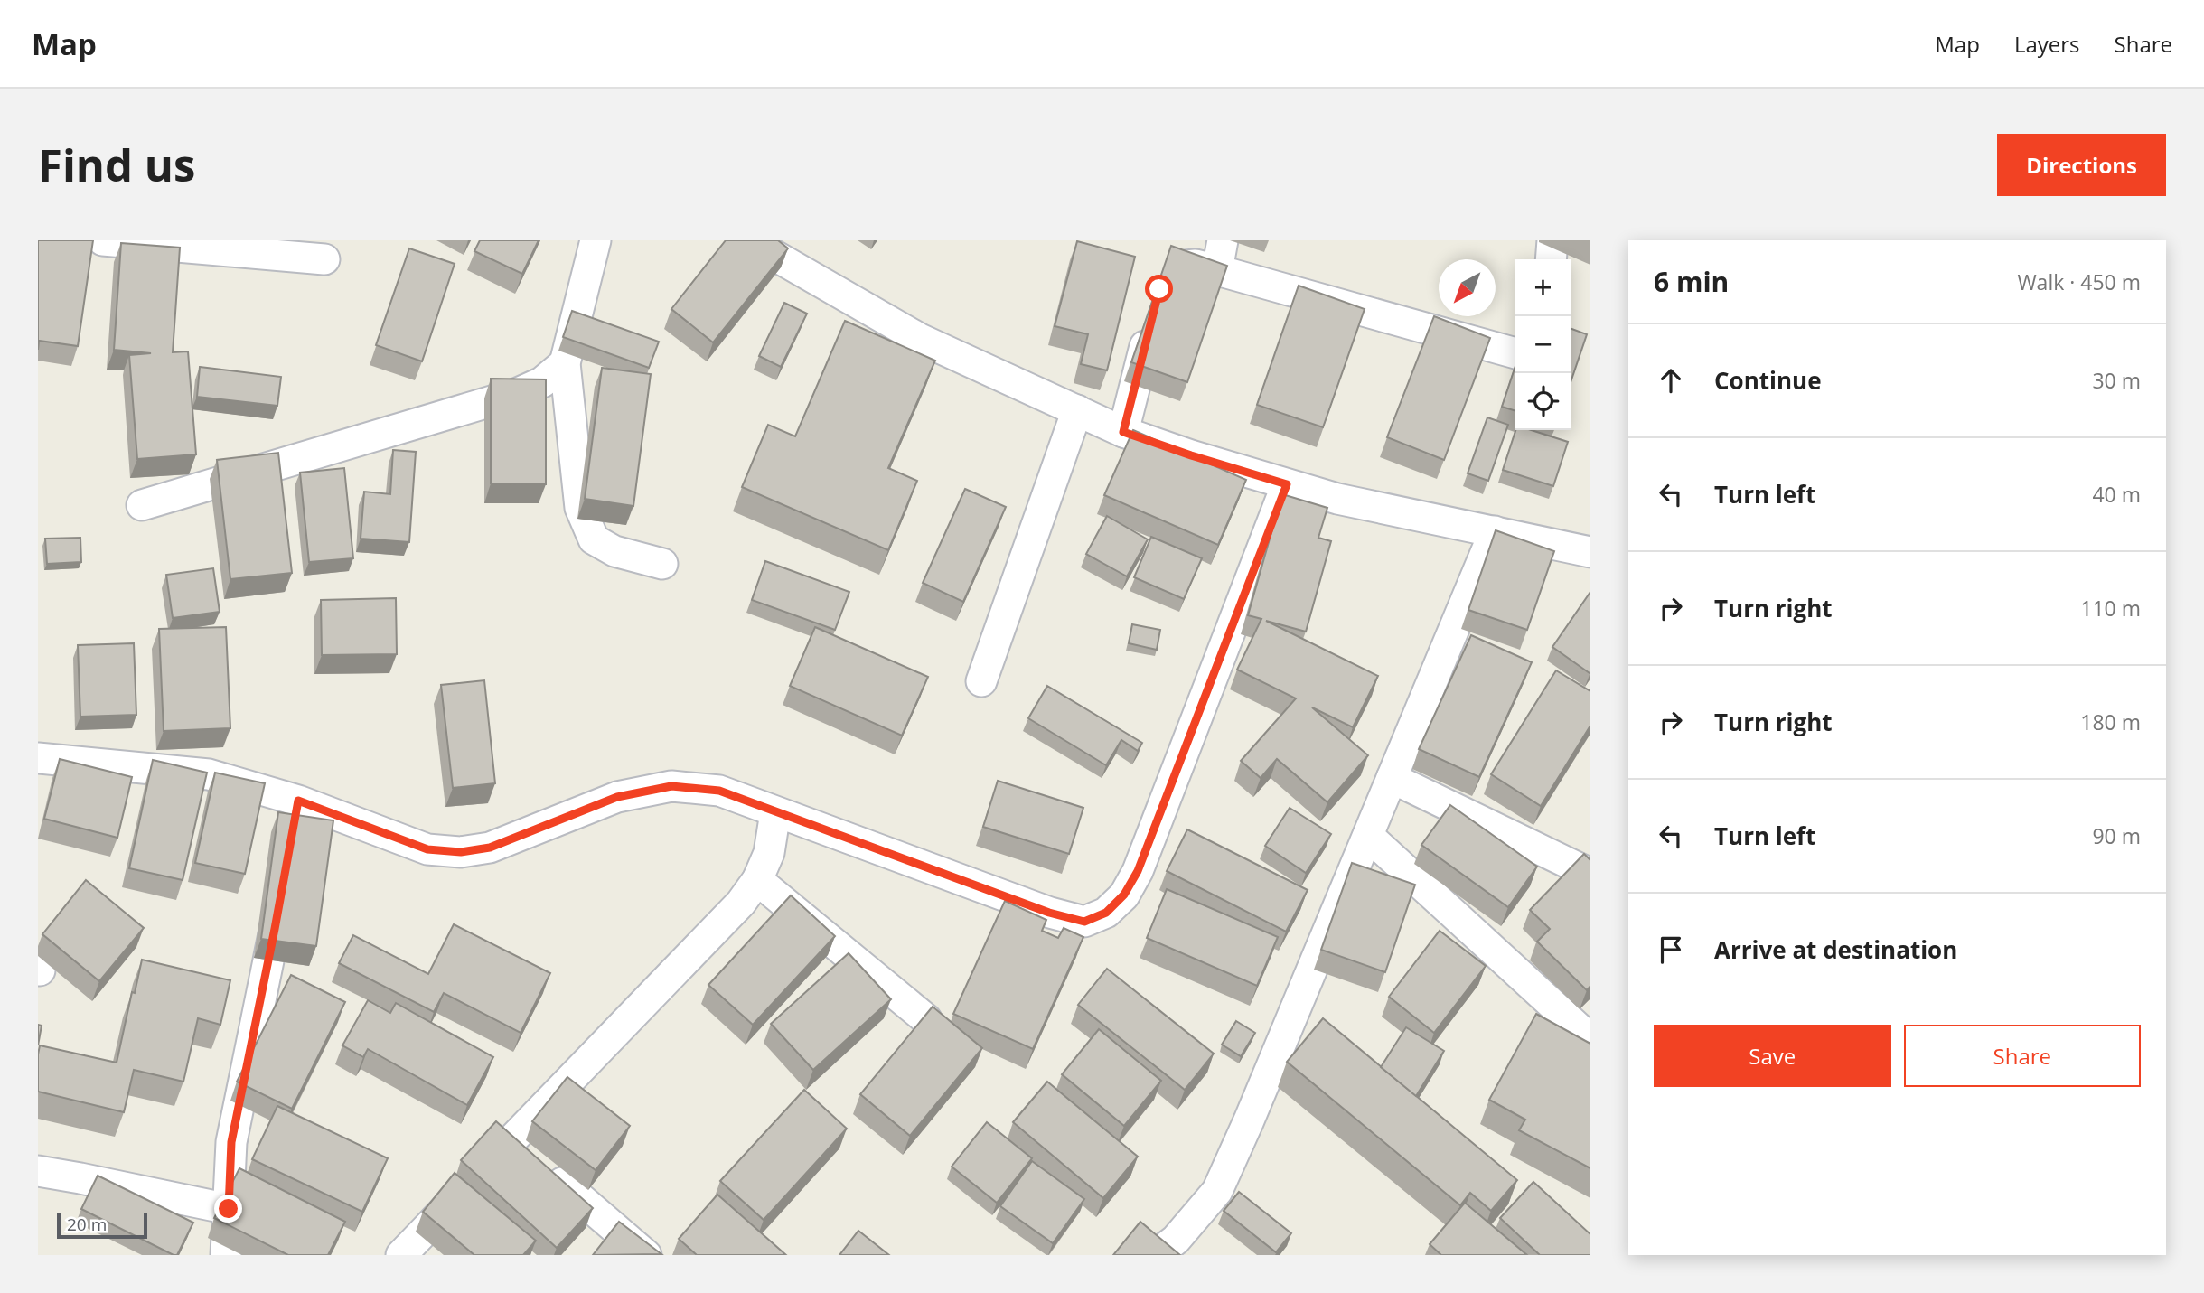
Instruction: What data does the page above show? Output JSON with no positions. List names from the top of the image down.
{
  "scale_bar": "20 m",
  "north": "bottom left",
  "page": {
    "header": "Map",
    "nav": ["Map", "Layers", "Share"],
    "buttons": [
      "Directions",
      ["Save", "Share"]
    ],
    "title": "Find us",
    "heading": ["6 min", "Walk · 450 m"],
    "map_buttons": ["+", "−"],
    "list": [
      ["Continue", "30 m"],
      ["Turn left", "40 m"],
      ["Turn right", "110 m"],
      ["Turn right", "180 m"],
      ["Turn left", "90 m"],
      "Arrive at destination"
    ],
    "scale": "20 m"
  }
}
